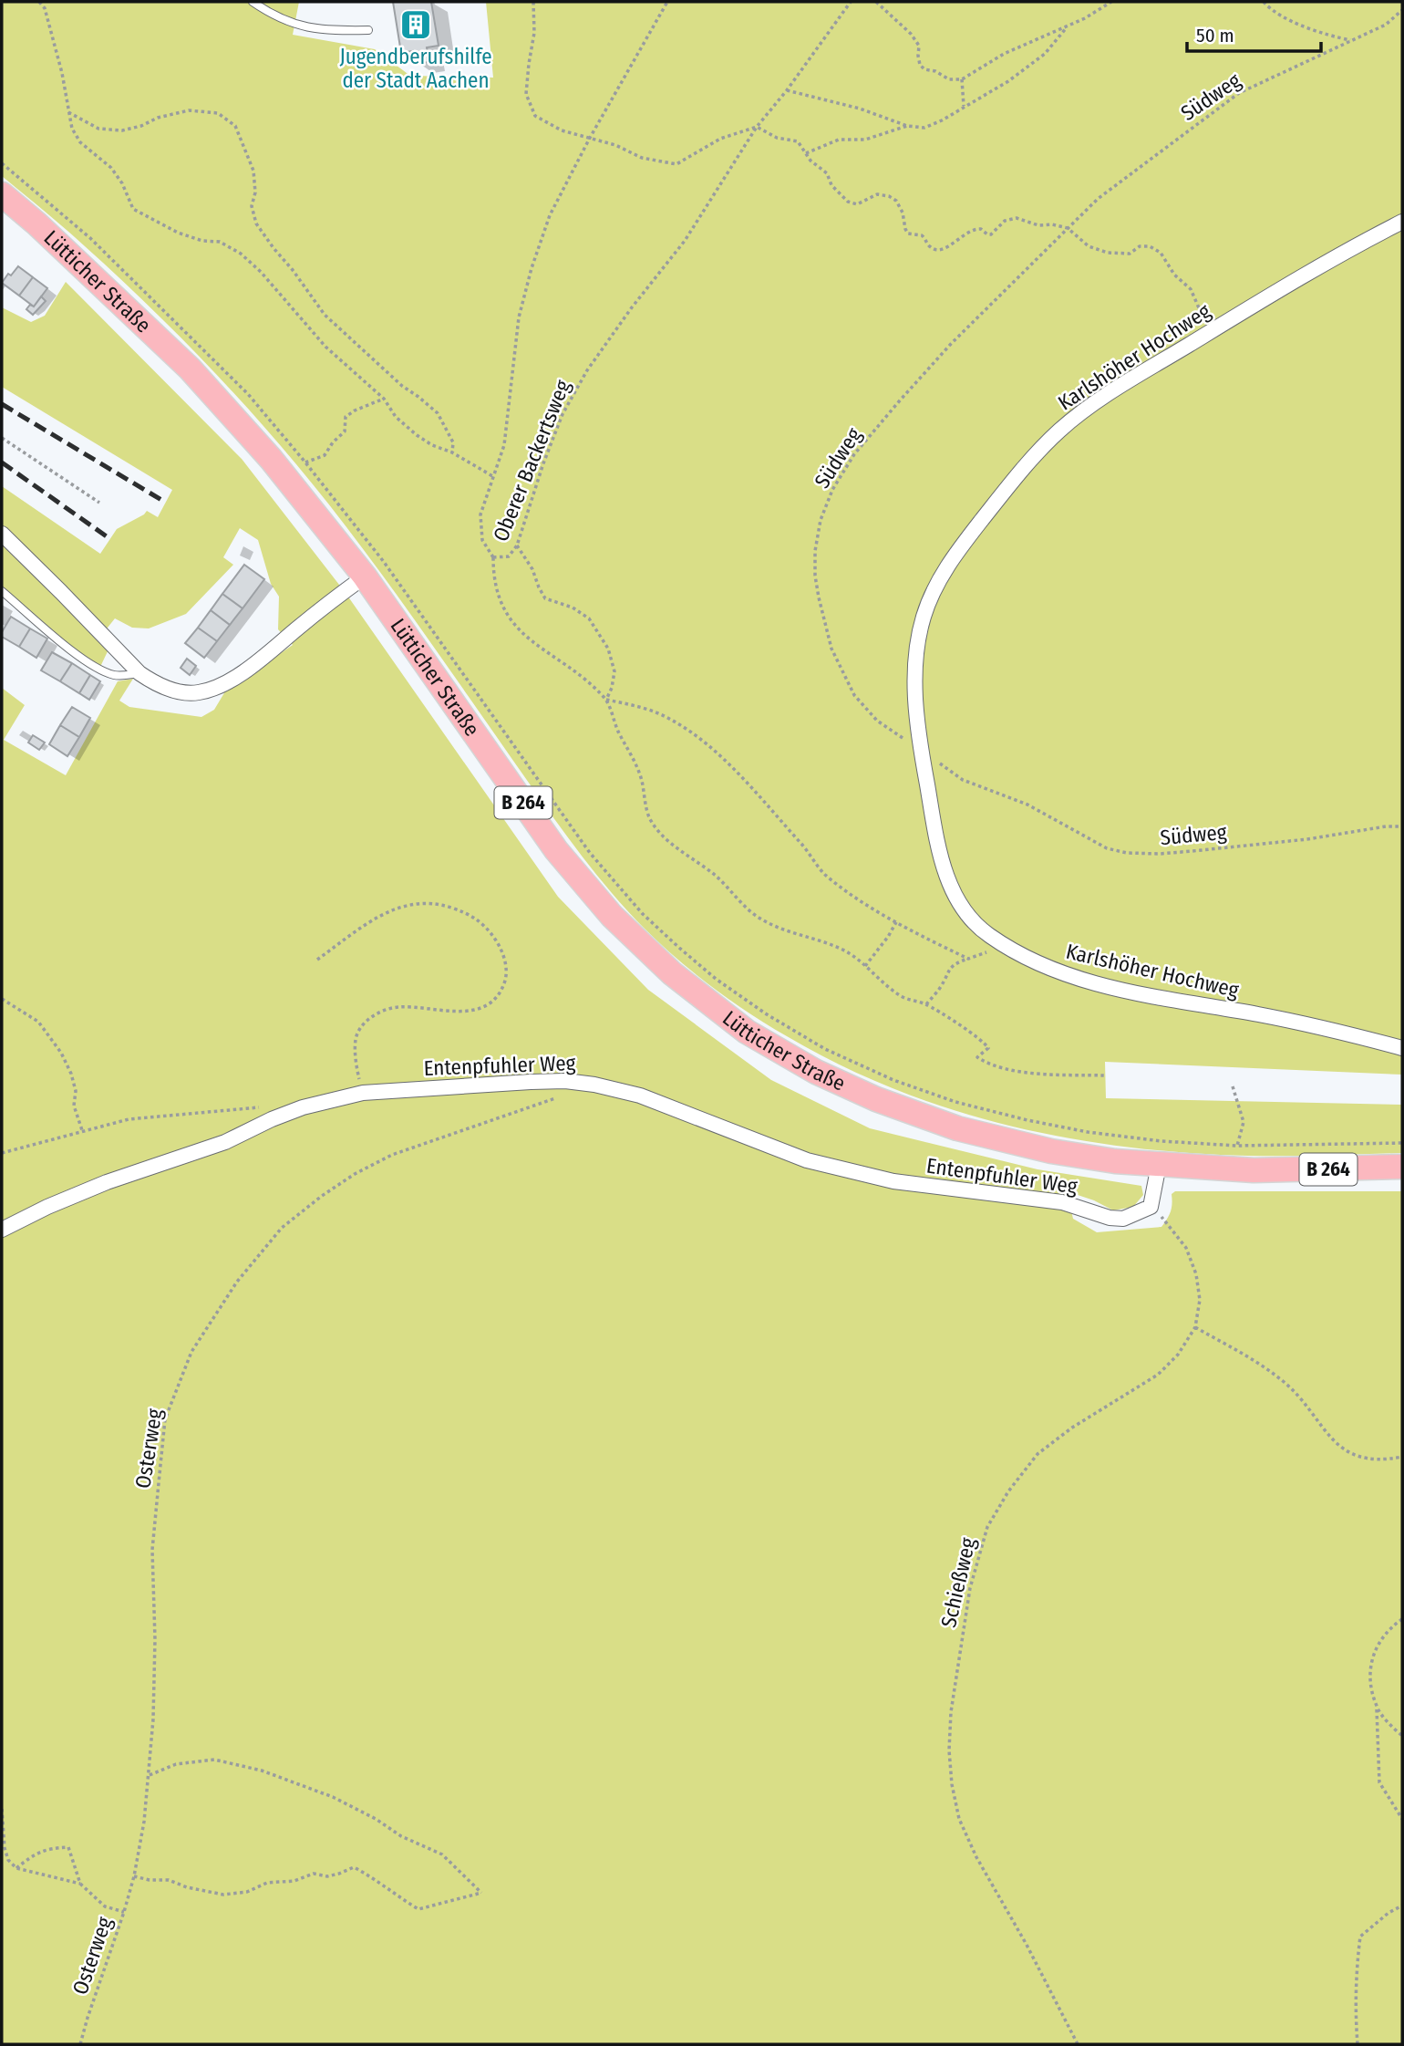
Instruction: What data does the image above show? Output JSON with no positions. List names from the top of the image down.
{
  "streets": {
    "main road": ["Lütticher Straße", "B 264"],
    "street": ["Karlshöher Hochweg", "Entenpfuhler Weg"],
    "path": [
      "Südweg",
      "Oberer Backertsweg",
      "Osterweg",
      "Schießweg"
    ]
  },
  "crossings": [
    ["Südweg", "Karlshöher Hochweg"],
    ["Entenpfuhler Weg", "Schießweg"]
  ],
  "places": {
    "building": ["Jugendberufshilfe der Stadt Aachen"]
  },
  "scale_bar": "50 m"
}
